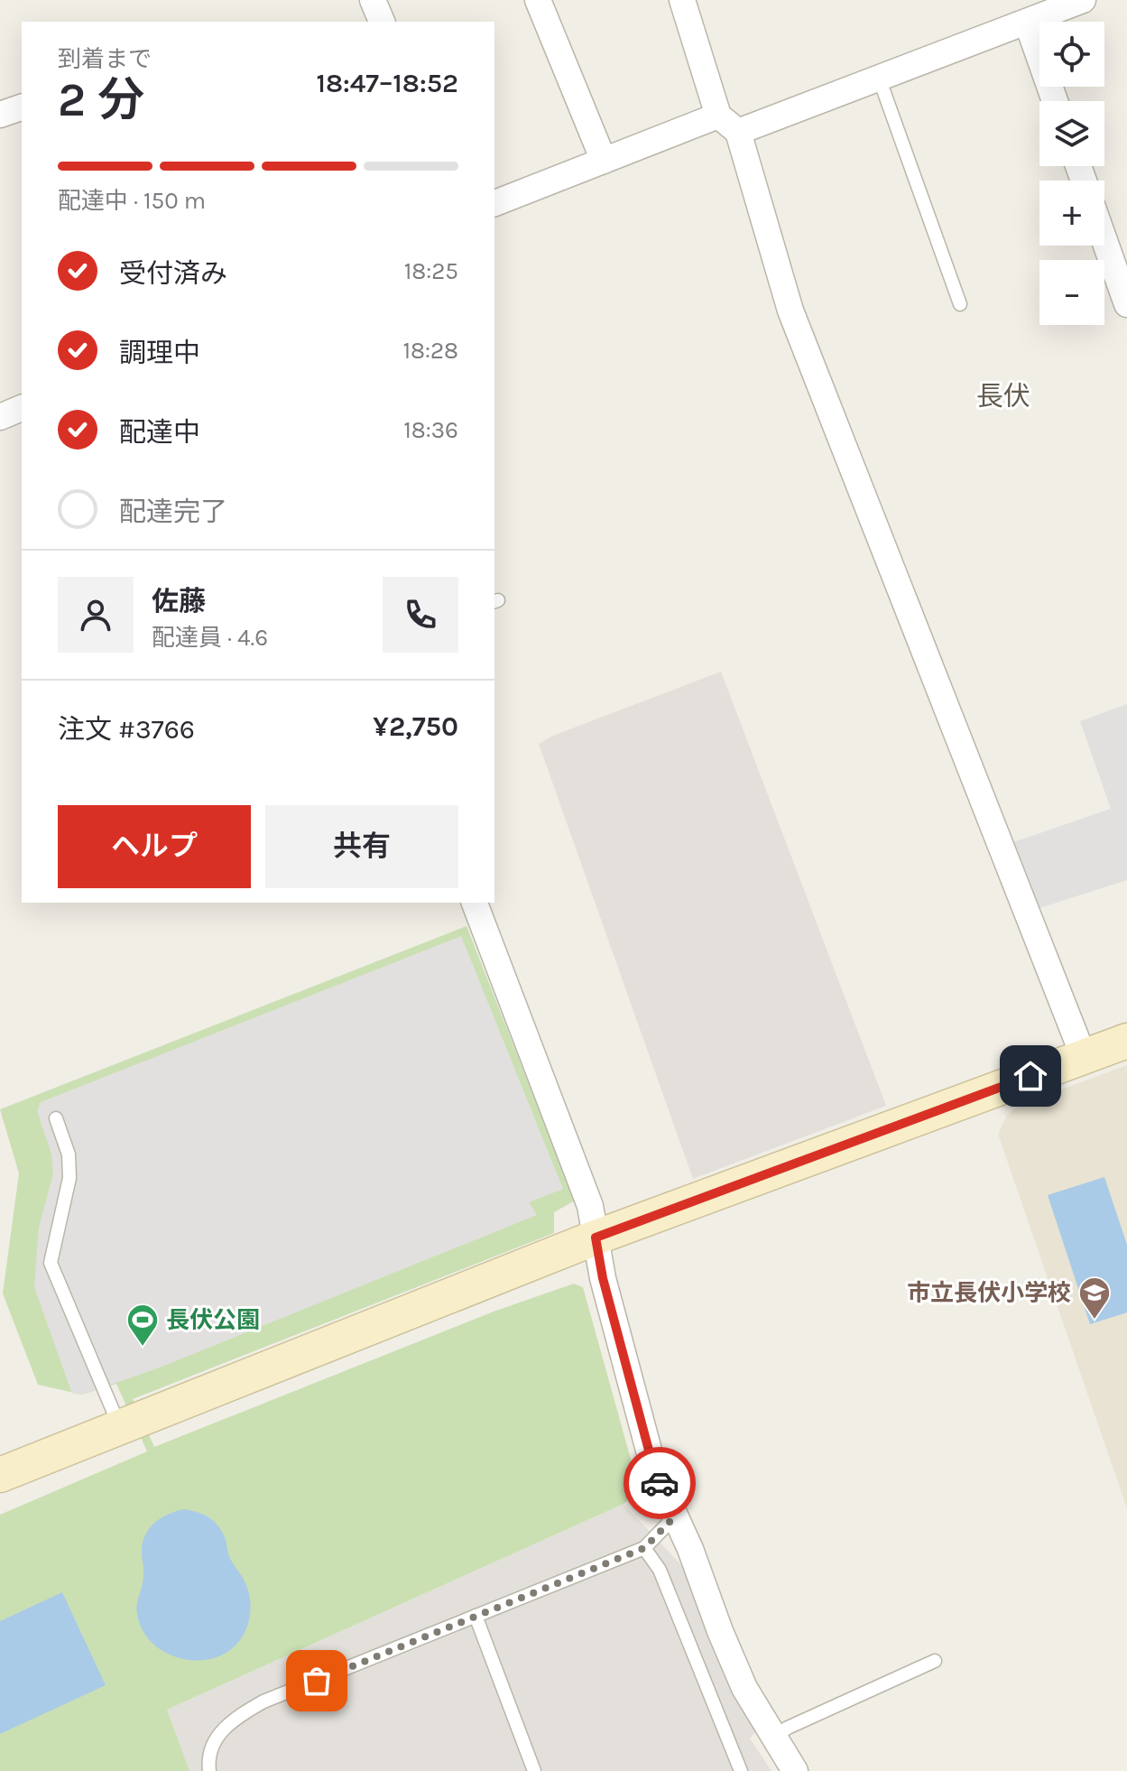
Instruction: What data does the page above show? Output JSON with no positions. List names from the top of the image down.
{
  "districts": ["長伏"],
  "places": {
    "school or university": ["市立長伏小学校"],
    "sports": ["長伏公園"]
  },
  "page": {
    "map_buttons": ["+", "−"],
    "heading": ["2 分", "到着まで", "18:47–18:52"],
    "panel": [
      "佐藤",
      "配達員 · 4.6",
      "注文 #3766",
      "¥2,750"
    ],
    "bar": "配達中 · 150 m",
    "list": [
      ["受付済み", "18:25"],
      ["調理中", "18:28"],
      ["配達中", "18:36"],
      "配達完了"
    ],
    "buttons": ["ヘルプ", "共有"]
  }
}
